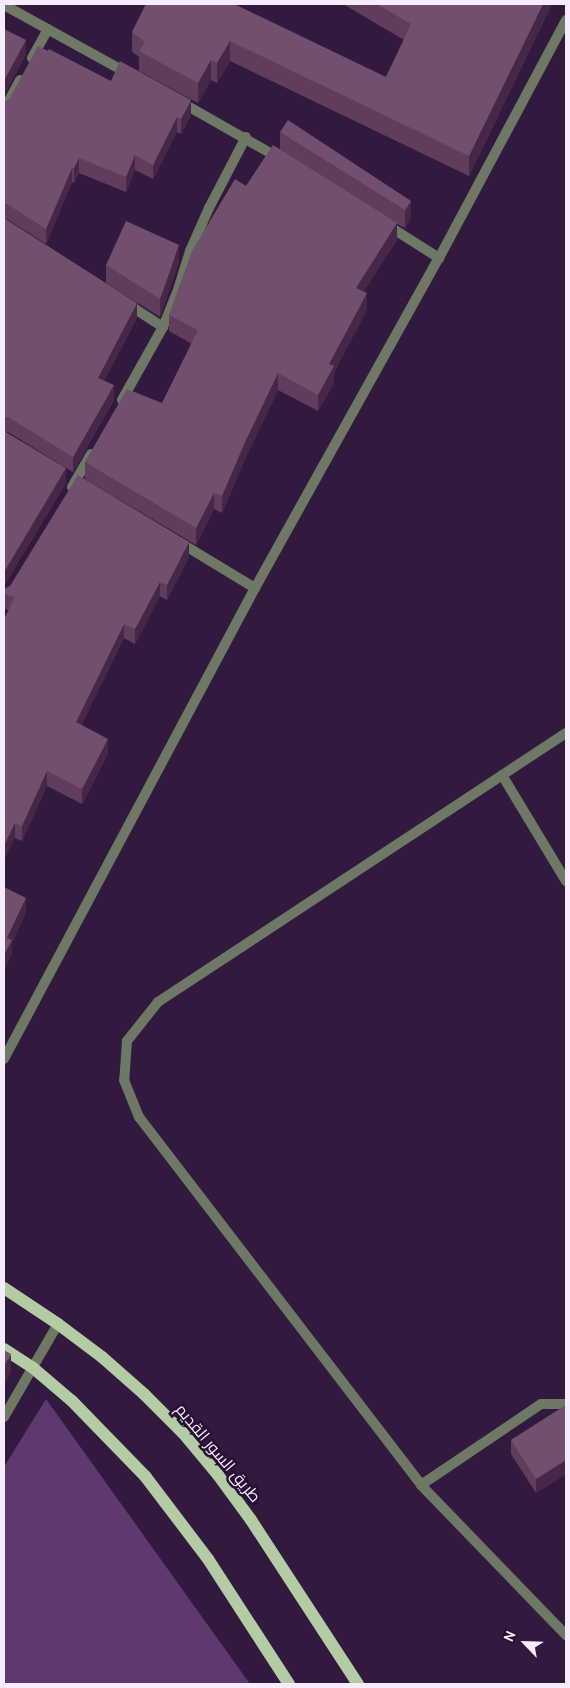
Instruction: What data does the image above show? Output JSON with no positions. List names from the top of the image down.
{
  "streets": {
    "main road": ["طريق السور القديم"]
  },
  "north": "top left"
}
